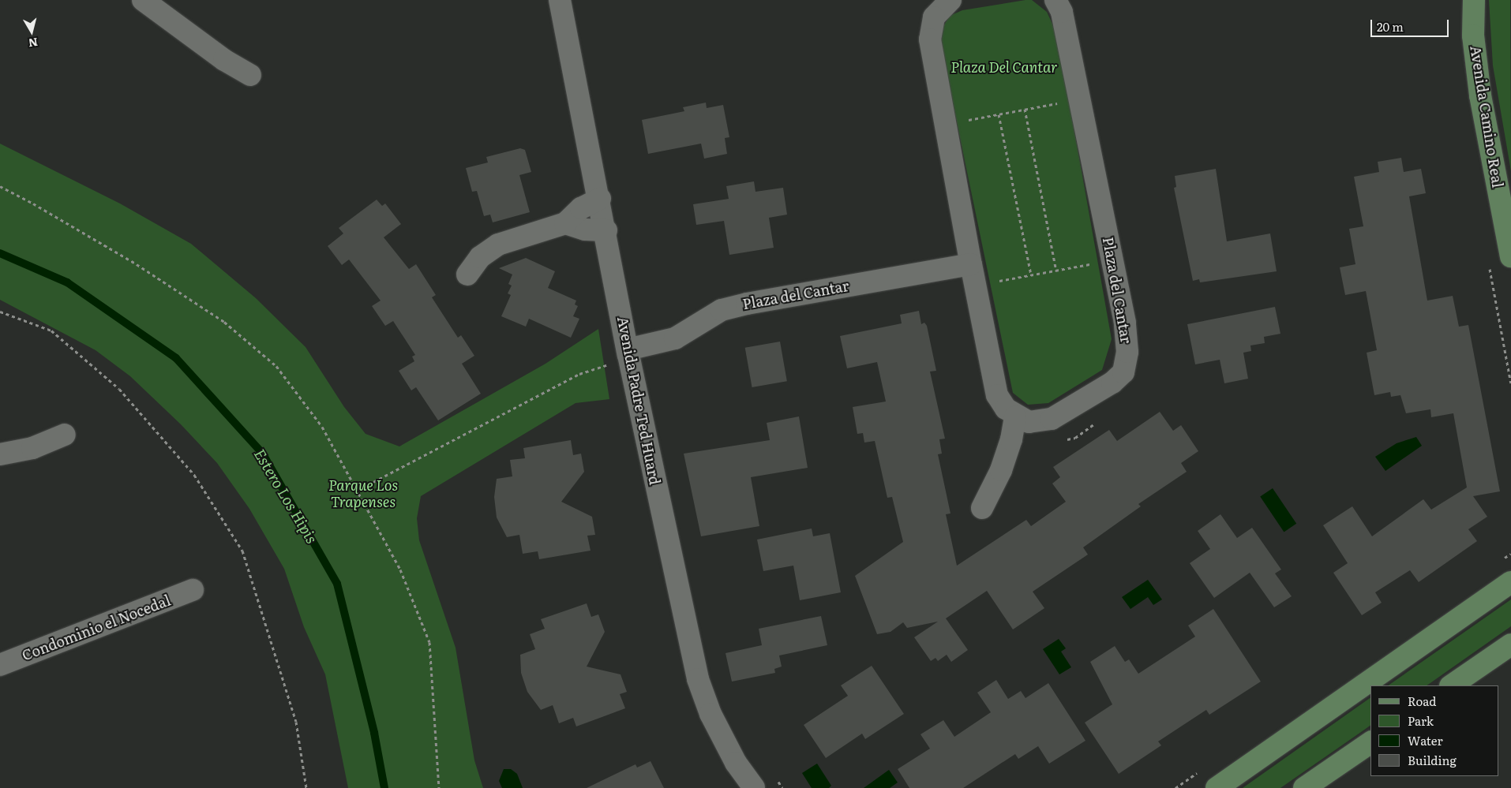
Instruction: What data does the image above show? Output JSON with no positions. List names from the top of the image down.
{
  "streets": {
    "street": [
      "Avenida Camino Real",
      "Plaza del Cantar",
      "Avenida Padre Ted Huard",
      "Condominio el Nocedal"
    ]
  },
  "crossings": [
    ["Plaza del Cantar", "Avenida Padre Ted Huard"]
  ],
  "water": ["Estero Los Hipis"],
  "parks": ["Plaza Del Cantar", "Parque Los Trapenses"],
  "legend": [
    "Road",
    "Park",
    "Water",
    "Building"
  ],
  "scale_bar": "20 m",
  "north": "bottom"
}
